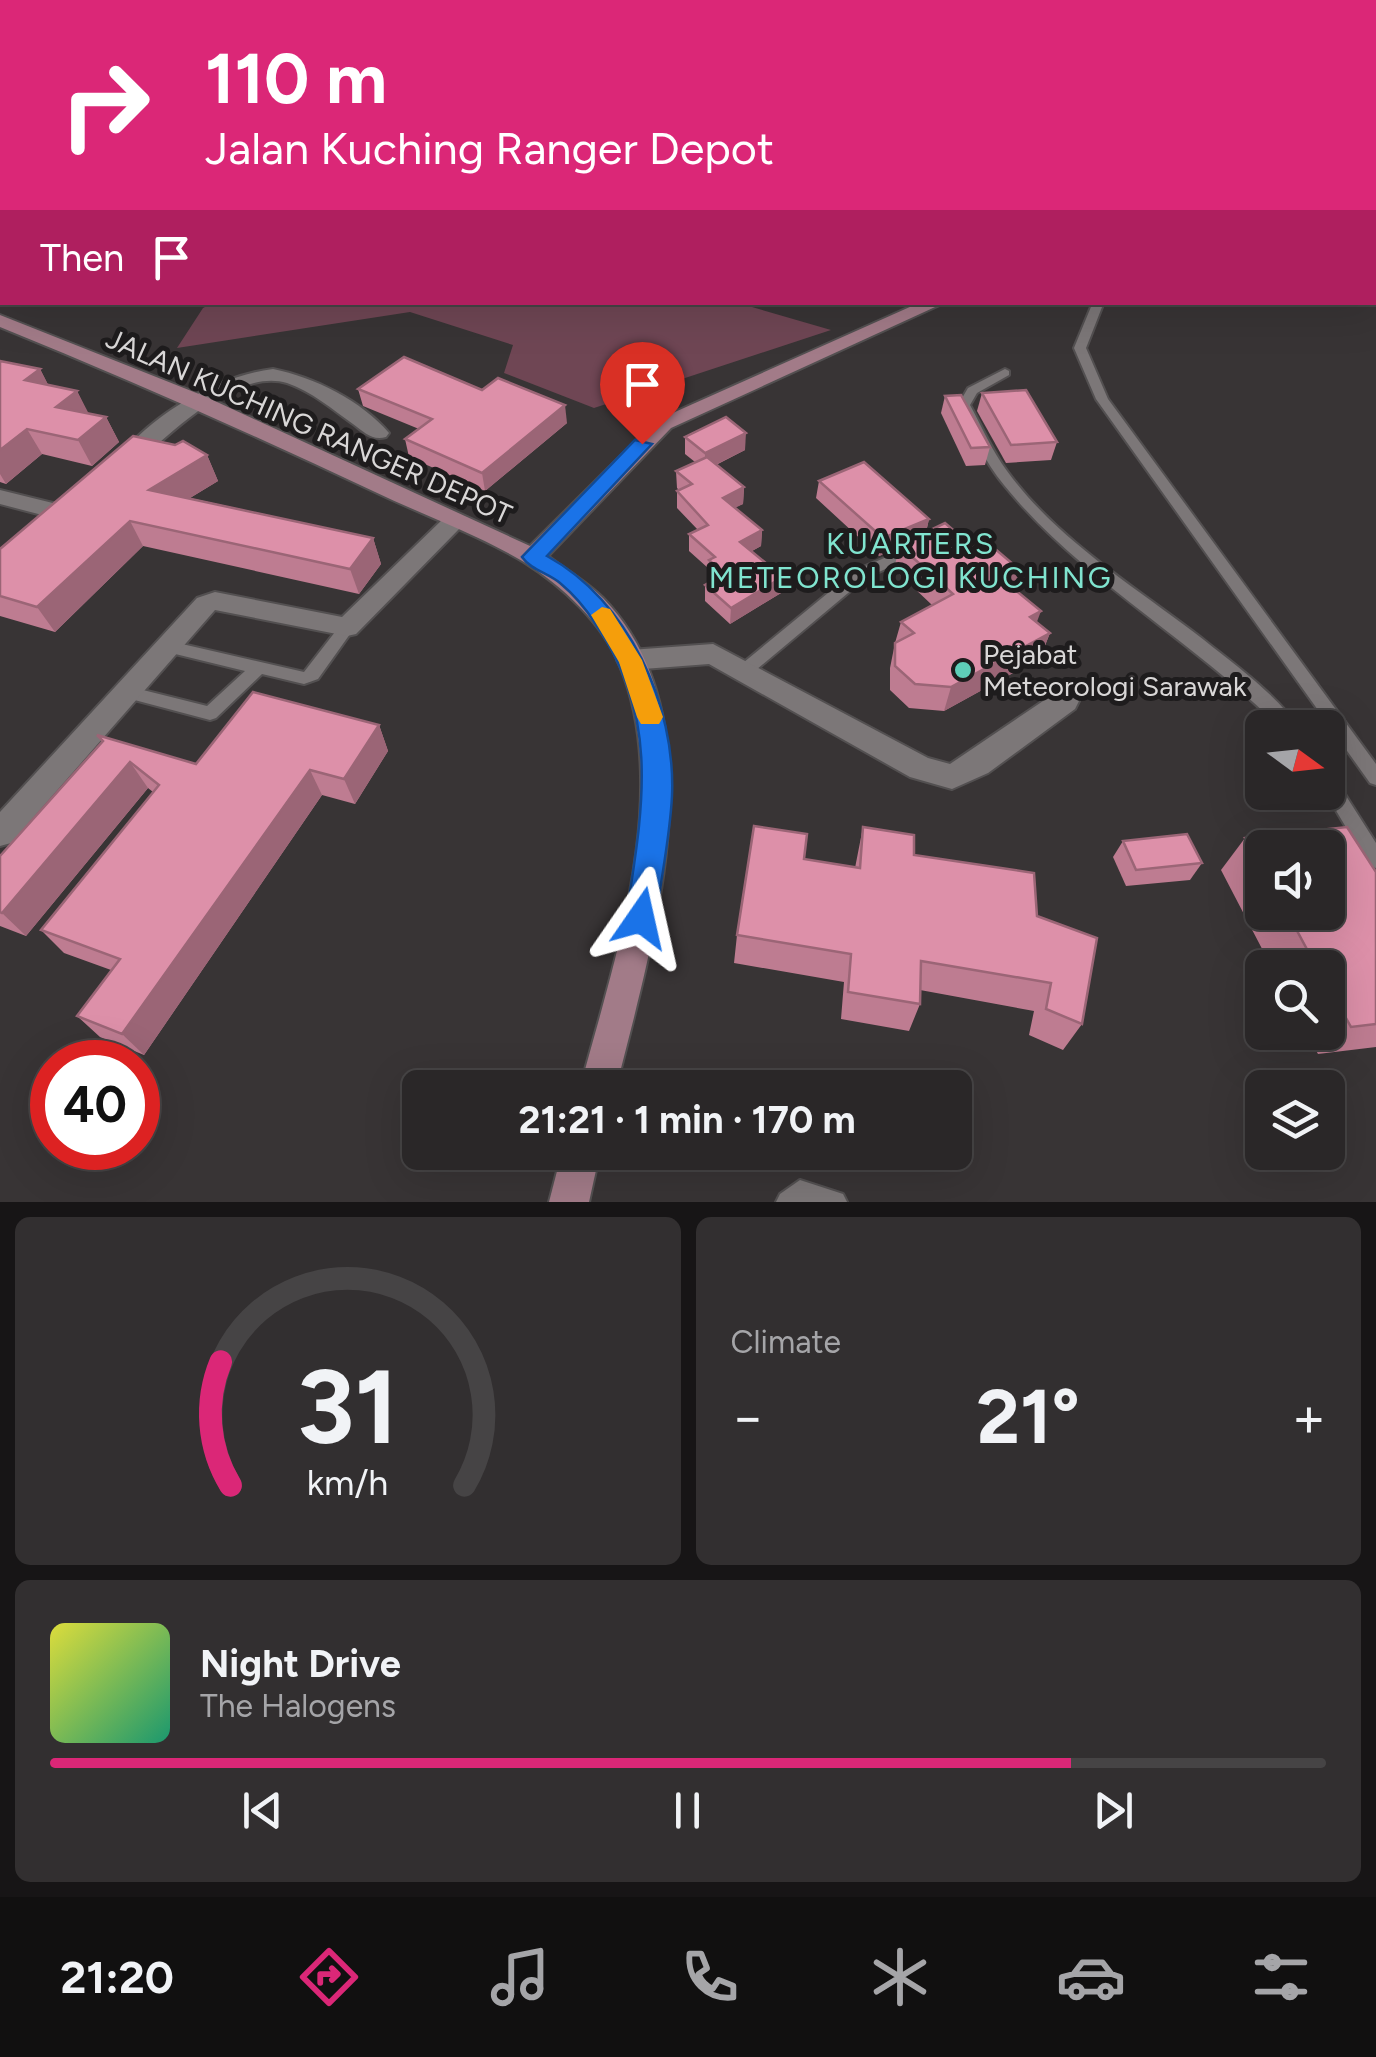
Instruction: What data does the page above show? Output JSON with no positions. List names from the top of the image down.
{
  "streets": {
    "street": ["JALAN KUCHING RANGER DEPOT"]
  },
  "districts": ["KUARTERS METEOROLOGI KUCHING"],
  "places": ["Pejabat Meteorologi Sarawak"],
  "north": "right",
  "page": {
    "turn": ["110 m", "Jalan Kuching Ranger Depot"],
    "then": "Then",
    "limit": "40",
    "trip": "21:21 · 1 min · 170 m",
    "tile": "Climate",
    "heat": ["−", "21°", "+"],
    "song": ["Night Drive", "The Halogens"],
    "tabs": "21:20",
    "gauge": ["31", "km/h"]
  }
}
